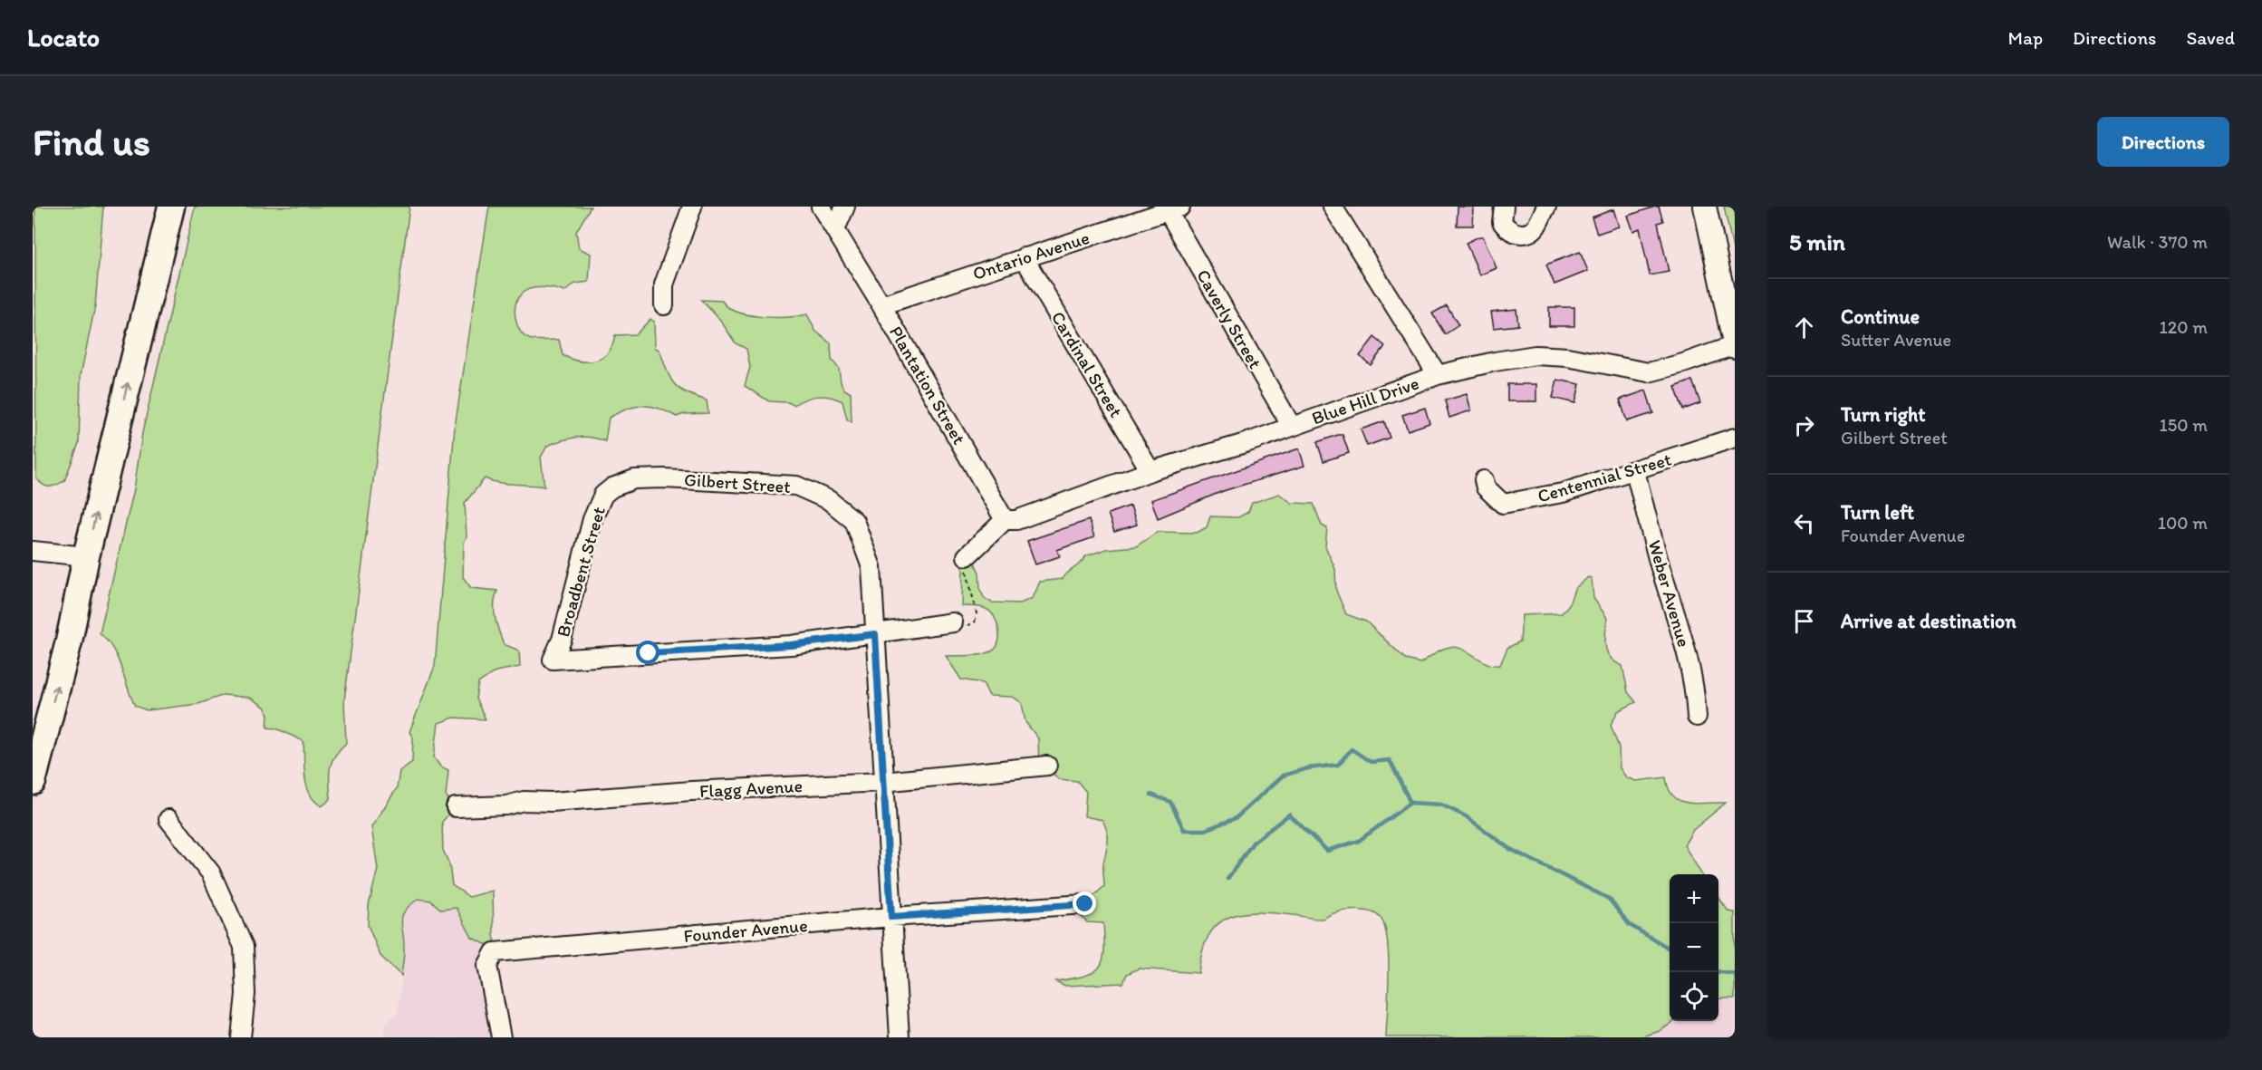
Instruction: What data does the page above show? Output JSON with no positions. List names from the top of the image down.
{
  "streets": {
    "street": [
      "Ontario Avenue",
      "Caverly Street",
      "Cardinal Street",
      "Plantation Street",
      "Blue Hill Drive",
      "Centennial Street",
      "Gilbert Street",
      "Broadbent Street",
      "Weber Avenue",
      "Flagg Avenue",
      "Founder Avenue"
    ]
  },
  "crossings": [
    ["Ontario Avenue", "Caverly Street"],
    ["Ontario Avenue", "Cardinal Street"],
    ["Ontario Avenue", "Plantation Street"],
    ["Caverly Street", "Blue Hill Drive"],
    ["Cardinal Street", "Blue Hill Drive"],
    ["Plantation Street", "Blue Hill Drive"],
    ["Centennial Street", "Weber Avenue"],
    ["Gilbert Street", "Broadbent Street"],
    ["Gilbert Street", "Flagg Avenue"],
    ["Gilbert Street", "Founder Avenue"]
  ],
  "page": {
    "header": "Locato",
    "nav": ["Map", "Directions", "Saved"],
    "buttons": "Directions",
    "title": "Find us",
    "heading": ["5 min", "Walk · 370 m"],
    "list": [
      ["Continue", "Sutter Avenue", "120 m"],
      ["Turn right", "Gilbert Street", "150 m"],
      ["Turn left", "Founder Avenue", "100 m"],
      "Arrive at destination"
    ],
    "map_buttons": ["+", "−"]
  }
}
